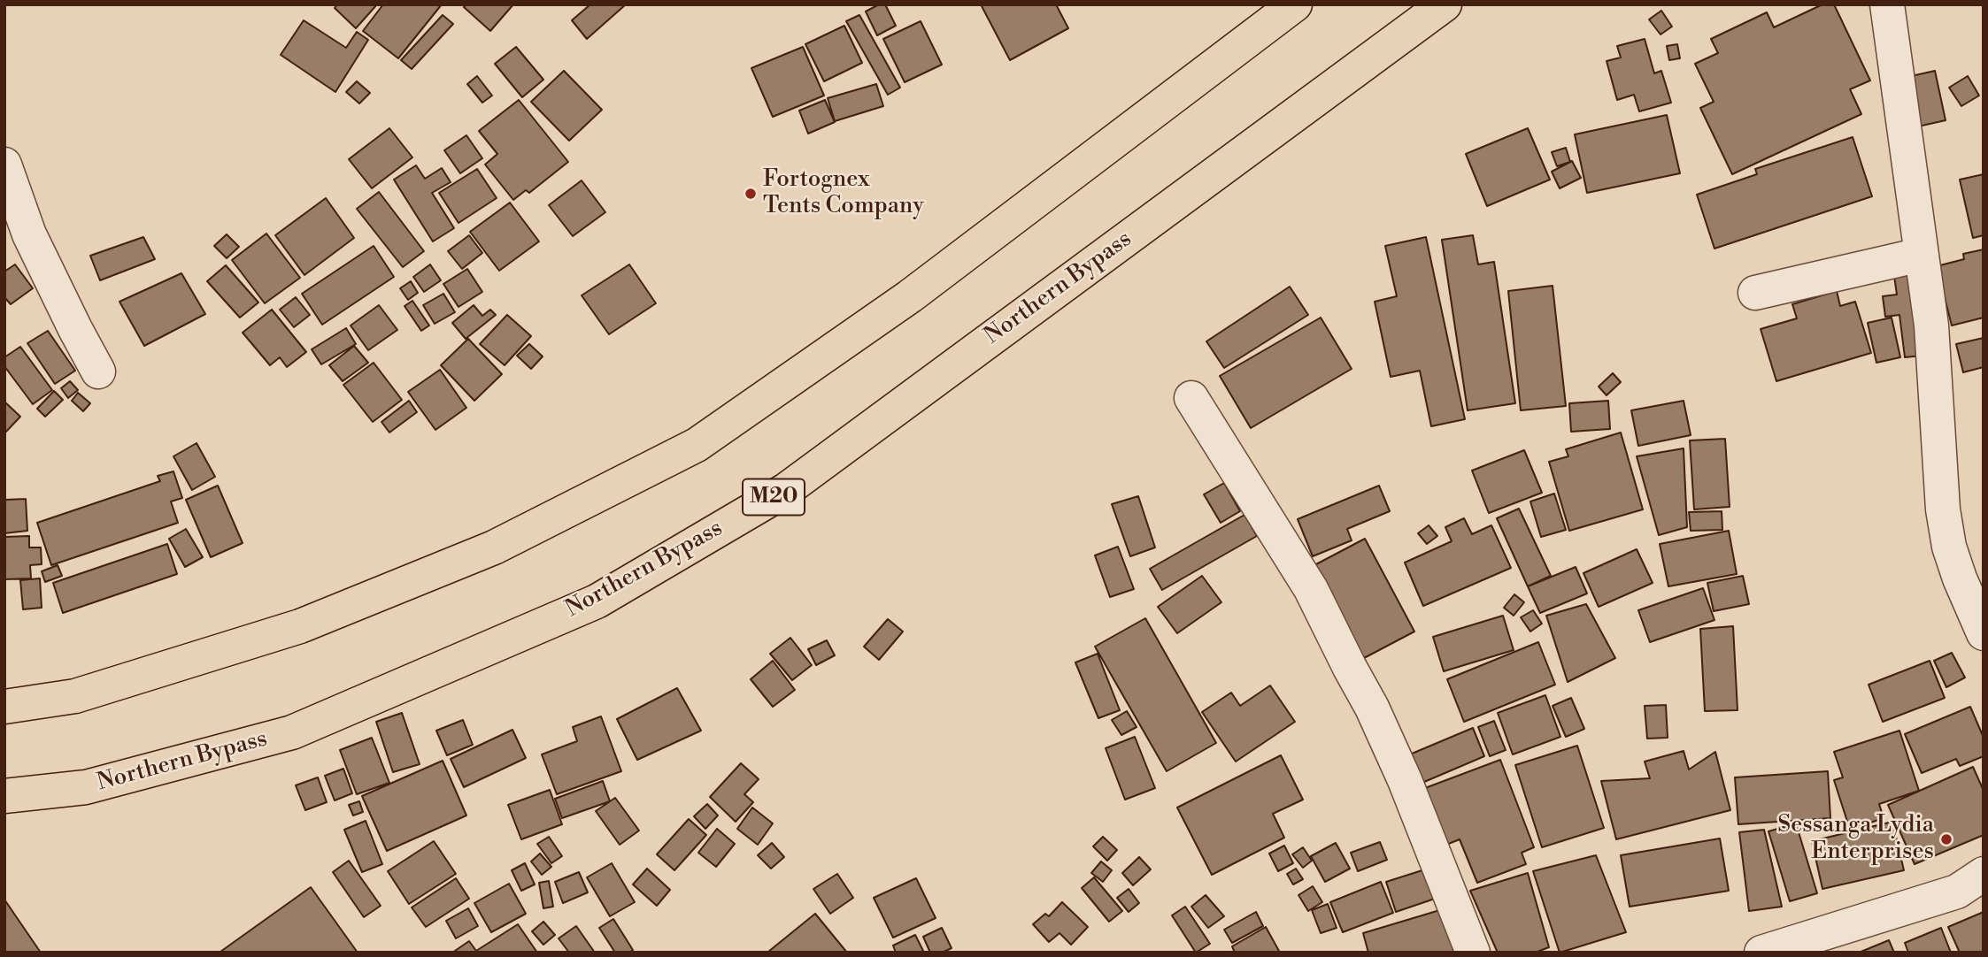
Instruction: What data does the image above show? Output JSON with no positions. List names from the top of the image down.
{
  "streets": {
    "highway": ["Northern Bypass", "M20"]
  },
  "places": ["Fortognex Tents Company", "Sessanga Lydia Enterprises"]
}
